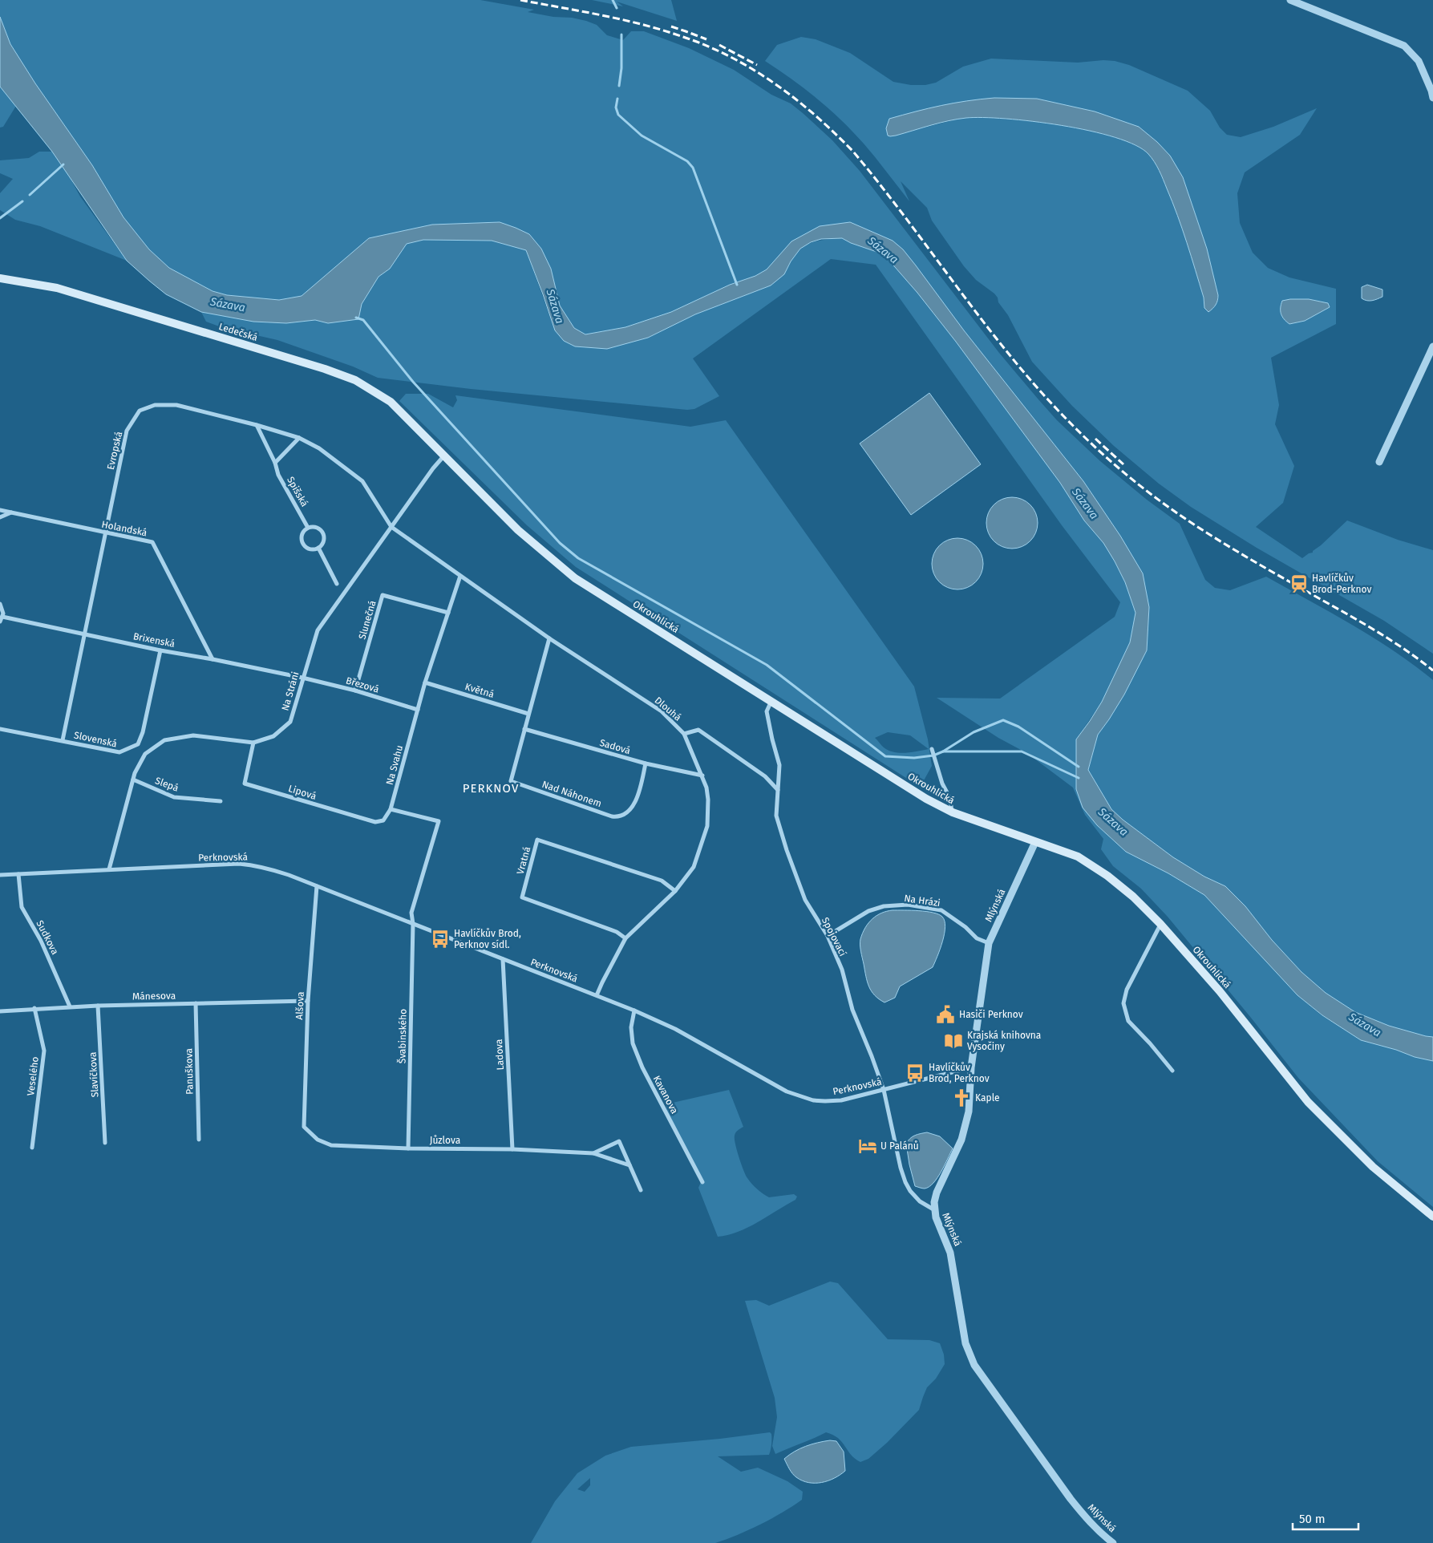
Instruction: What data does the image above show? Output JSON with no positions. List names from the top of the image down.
{
  "streets": {
    "main road": ["Ledečská", "Okrouhlická"],
    "street": [
      "Evropská",
      "Spišská",
      "Holandská",
      "Slunečná",
      "Brixenská",
      "Březová",
      "Květná",
      "Na Stráni",
      "Dlouhá",
      "Slovenská",
      "Sadová",
      "Na Svahu",
      "Slepá",
      "Lipová",
      "Nad Náhonem",
      "Perknovská",
      "Vratná",
      "Na Hrázi",
      "Mlýnská",
      "Spojovací",
      "Sudkova",
      "Mánesova",
      "Alšova",
      "Švabinského",
      "Ladova",
      "Panuškova",
      "Slavíčkova",
      "Veselého",
      "Kavanova",
      "Jůzlova"
    ]
  },
  "crossings": [
    ["Ledečská", "Okrouhlická"],
    ["Ledečská", "Na Stráni"],
    ["Evropská", "Spišská"],
    ["Evropská", "Holandská"],
    ["Evropská", "Brixenská"],
    ["Evropská", "Na Stráni"],
    ["Evropská", "Dlouhá"],
    ["Evropská", "Slovenská"],
    ["Holandská", "Brixenská"],
    ["Okrouhlická", "Na Stráni"],
    ["Okrouhlická", "Mlýnská"],
    ["Okrouhlická", "Spojovací"],
    ["Slunečná", "Březová"],
    ["Slunečná", "Na Svahu"],
    ["Brixenská", "Březová"],
    ["Brixenská", "Na Stráni"],
    ["Brixenská", "Slovenská"],
    ["Březová", "Na Stráni"],
    ["Březová", "Na Svahu"],
    ["Květná", "Na Svahu"],
    ["Na Stráni", "Dlouhá"],
    ["Na Stráni", "Slepá"],
    ["Na Stráni", "Lipová"],
    ["Na Stráni", "Perknovská"],
    ["Dlouhá", "Sadová"],
    ["Dlouhá", "Na Svahu"],
    ["Dlouhá", "Perknovská"],
    ["Dlouhá", "Vratná"],
    ["Sadová", "Nad Náhonem"],
    ["Na Svahu", "Lipová"],
    ["Perknovská", "Mlýnská"],
    ["Perknovská", "Spojovací"],
    ["Perknovská", "Sudkova"],
    ["Perknovská", "Alšova"],
    ["Perknovská", "Švabinského"],
    ["Perknovská", "Ladova"],
    ["Perknovská", "Kavanova"],
    ["Na Hrázi", "Mlýnská"],
    ["Na Hrázi", "Spojovací"],
    ["Mlýnská", "Spojovací"],
    ["Sudkova", "Mánesova"],
    ["Mánesova", "Alšova"],
    ["Mánesova", "Panuškova"],
    ["Mánesova", "Slavíčkova"],
    ["Mánesova", "Veselého"],
    ["Alšova", "Jůzlova"],
    ["Švabinského", "Jůzlova"],
    ["Ladova", "Jůzlova"]
  ],
  "districts": ["PERKNOV"],
  "water": ["Sázava"],
  "places": {
    "station": ["Havlíčkův Brod-Perknov"],
    "bus stop": ["Havlíčkův Brod, Perknov sídl.", "Havlíčkův Brod, Perknov"],
    "public building": ["Hasiči Perknov"],
    "library": ["Krajská knihovna Vysočiny"],
    "church": ["Kaple"],
    "hotel": ["U Palánů"]
  },
  "scale_bar": "50 m"
}
